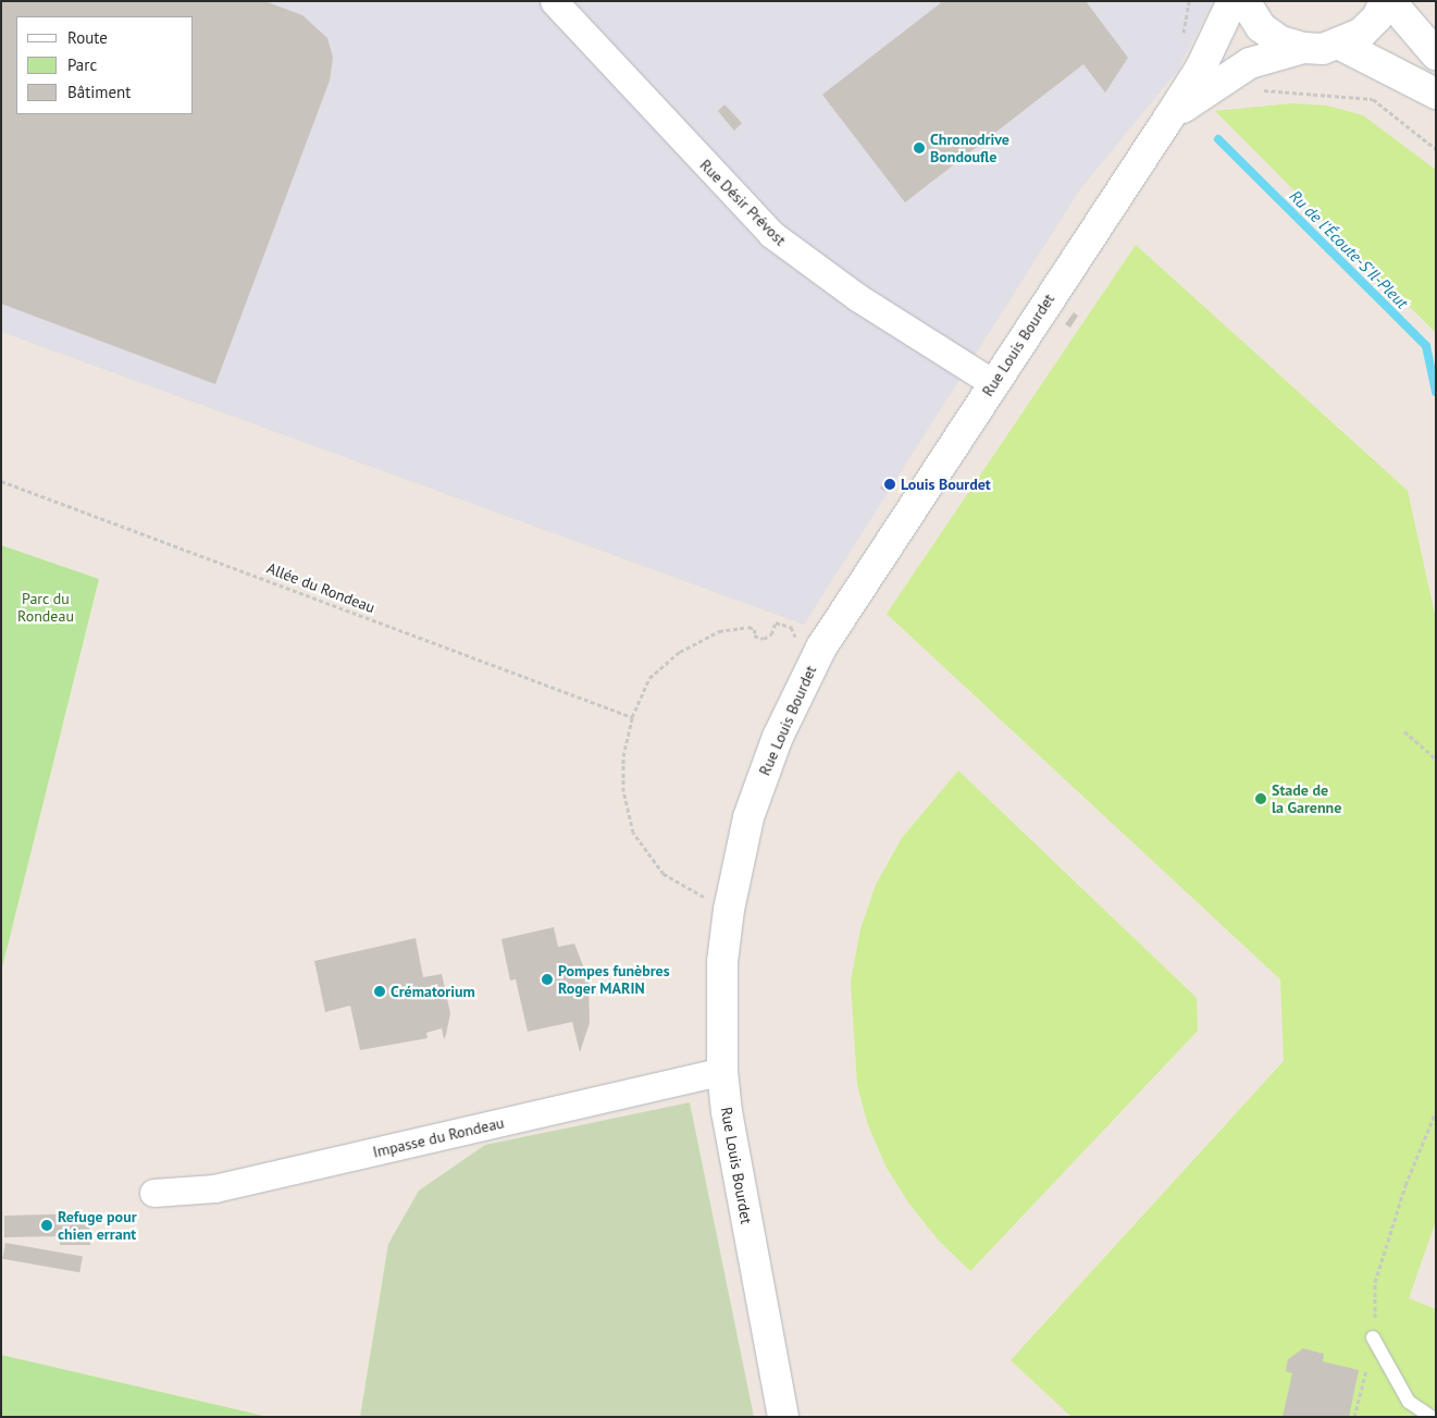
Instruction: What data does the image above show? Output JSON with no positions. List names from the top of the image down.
{
  "streets": {
    "street": ["Rue Désir Prévost", "Rue Louis Bourdet", "Impasse du Rondeau"],
    "path": ["Allée du Rondeau"]
  },
  "crossings": [
    ["Rue Désir Prévost", "Rue Louis Bourdet"],
    ["Rue Louis Bourdet", "Impasse du Rondeau"]
  ],
  "water": ["Ru de l'Écoute-S'Il-Pleut"],
  "parks": ["Parc du Rondeau"],
  "places": [
    "Chronodrive Bondoufle",
    "Louis Bourdet",
    "Stade de la Garenne",
    "Pompes funèbres Roger MARIN",
    "Crématorium",
    "Refuge pour chien errant"
  ],
  "legend": ["Route", "Parc", "Bâtiment"]
}
